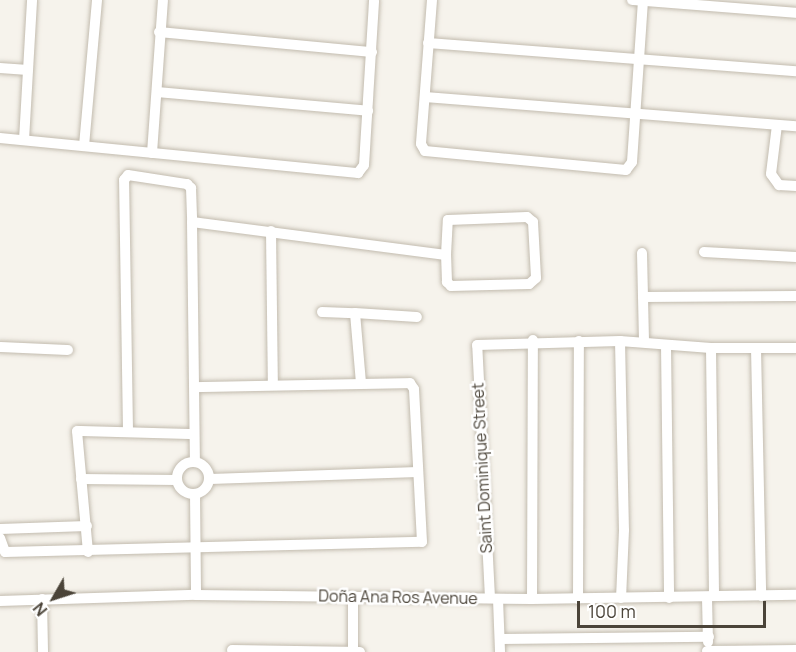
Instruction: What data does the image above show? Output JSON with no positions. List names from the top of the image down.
{
  "streets": {
    "street": ["Saint Dominique Street", "Doña Ana Ros Avenue"]
  },
  "crossings": [
    ["Saint Dominique Street", "Doña Ana Ros Avenue"]
  ],
  "scale_bar": "100 m",
  "north": "bottom left"
}
